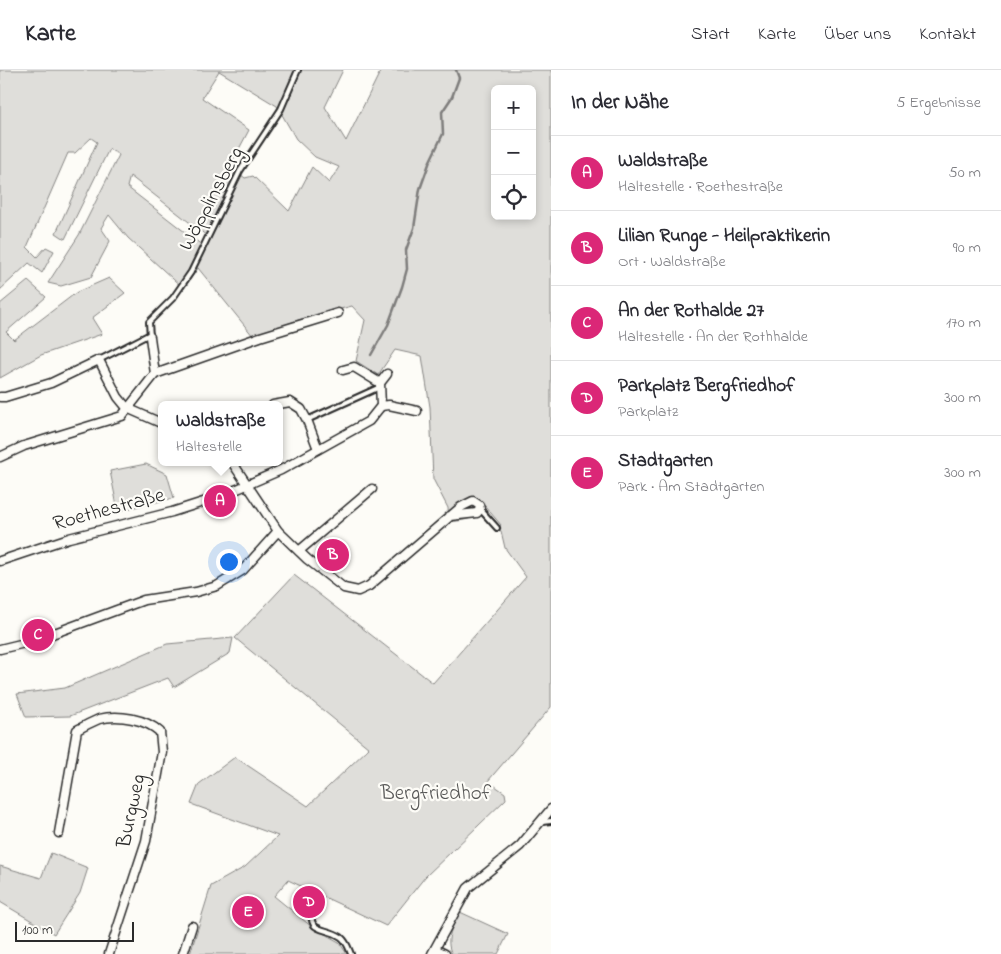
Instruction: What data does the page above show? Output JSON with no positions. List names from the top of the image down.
{
  "streets": {
    "street": ["Roethestraße", "Burgweg"],
    "lane": ["Wöpplinsberg"]
  },
  "parks": ["Bergfriedhof"],
  "scale_bar": "100 m",
  "page": {
    "header": "Karte",
    "nav": [
      "Start",
      "Karte",
      "Über uns",
      "Kontakt"
    ],
    "heading": ["In der Nähe", "5 Ergebnisse"],
    "map_buttons": ["+", "−"],
    "list": [
      {
        "mark": "A",
        "name": "Waldstraße",
        "note": "Haltestelle · Roethestraße",
        "value": "50 m"
      },
      {
        "mark": "B",
        "name": "Lilian Runge - Heilpraktikerin",
        "note": "Ort · Waldstraße",
        "value": "90 m"
      },
      {
        "mark": "C",
        "name": "An der Rothalde 27",
        "note": "Haltestelle · An der Rothhalde",
        "value": "170 m"
      },
      {
        "mark": "D",
        "name": "Parkplatz Bergfriedhof",
        "note": "Parkplatz",
        "value": "300 m"
      },
      {
        "mark": "E",
        "name": "Stadtgarten",
        "note": "Park · Am Stadtgarten",
        "value": "300 m"
      }
    ],
    "popup": ["Waldstraße", "Haltestelle"],
    "pins": [
      "A",
      "B",
      "C",
      "D",
      "E"
    ],
    "scale": "100 m"
  }
}
